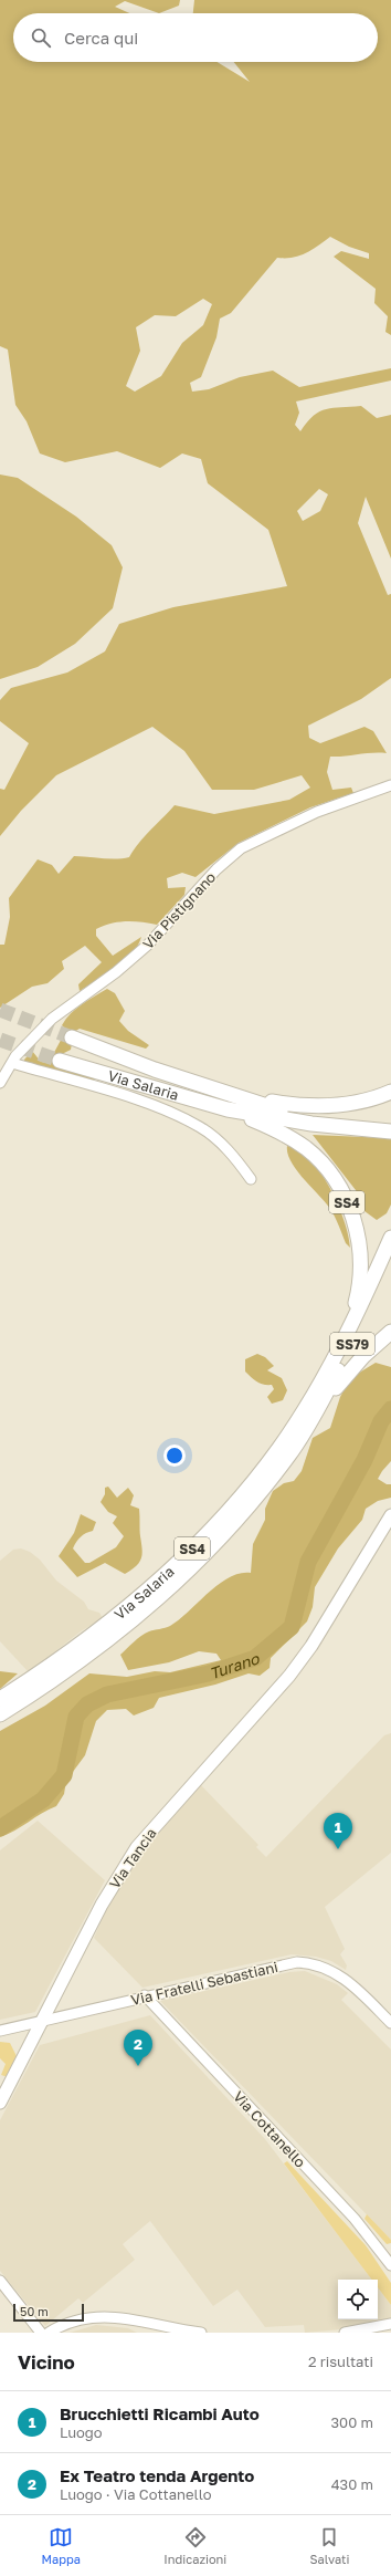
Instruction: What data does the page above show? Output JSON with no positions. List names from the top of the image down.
{
  "streets": {
    "highway": ["Via Salaria", "SS4", "SS79"],
    "main road": ["Via Tancia"],
    "street": ["Via Pistignano", "Via Fratelli Sebastiani", "Via Cottanello"]
  },
  "crossings": [
    ["Via Salaria", "SS4"],
    ["Via Salaria", "SS79"],
    ["SS4", "SS79"],
    ["Via Tancia", "Via Fratelli Sebastiani"],
    ["Via Fratelli Sebastiani", "Via Cottanello"]
  ],
  "water": ["Turano"],
  "scale_bar": "50 m",
  "page": {
    "search": "Cerca qui",
    "pins": ["1", "2"],
    "scale": "50 m",
    "heading": ["Vicino", "2 risultati"],
    "list": [
      {
        "mark": "1",
        "name": "Brucchietti Ricambi Auto",
        "note": "Luogo",
        "value": "300 m"
      },
      {
        "mark": "2",
        "name": "Ex Teatro tenda Argento",
        "note": "Luogo · Via Cottanello",
        "value": "430 m"
      }
    ],
    "nav": ["Mappa", "Indicazioni", "Salvati"]
  }
}
